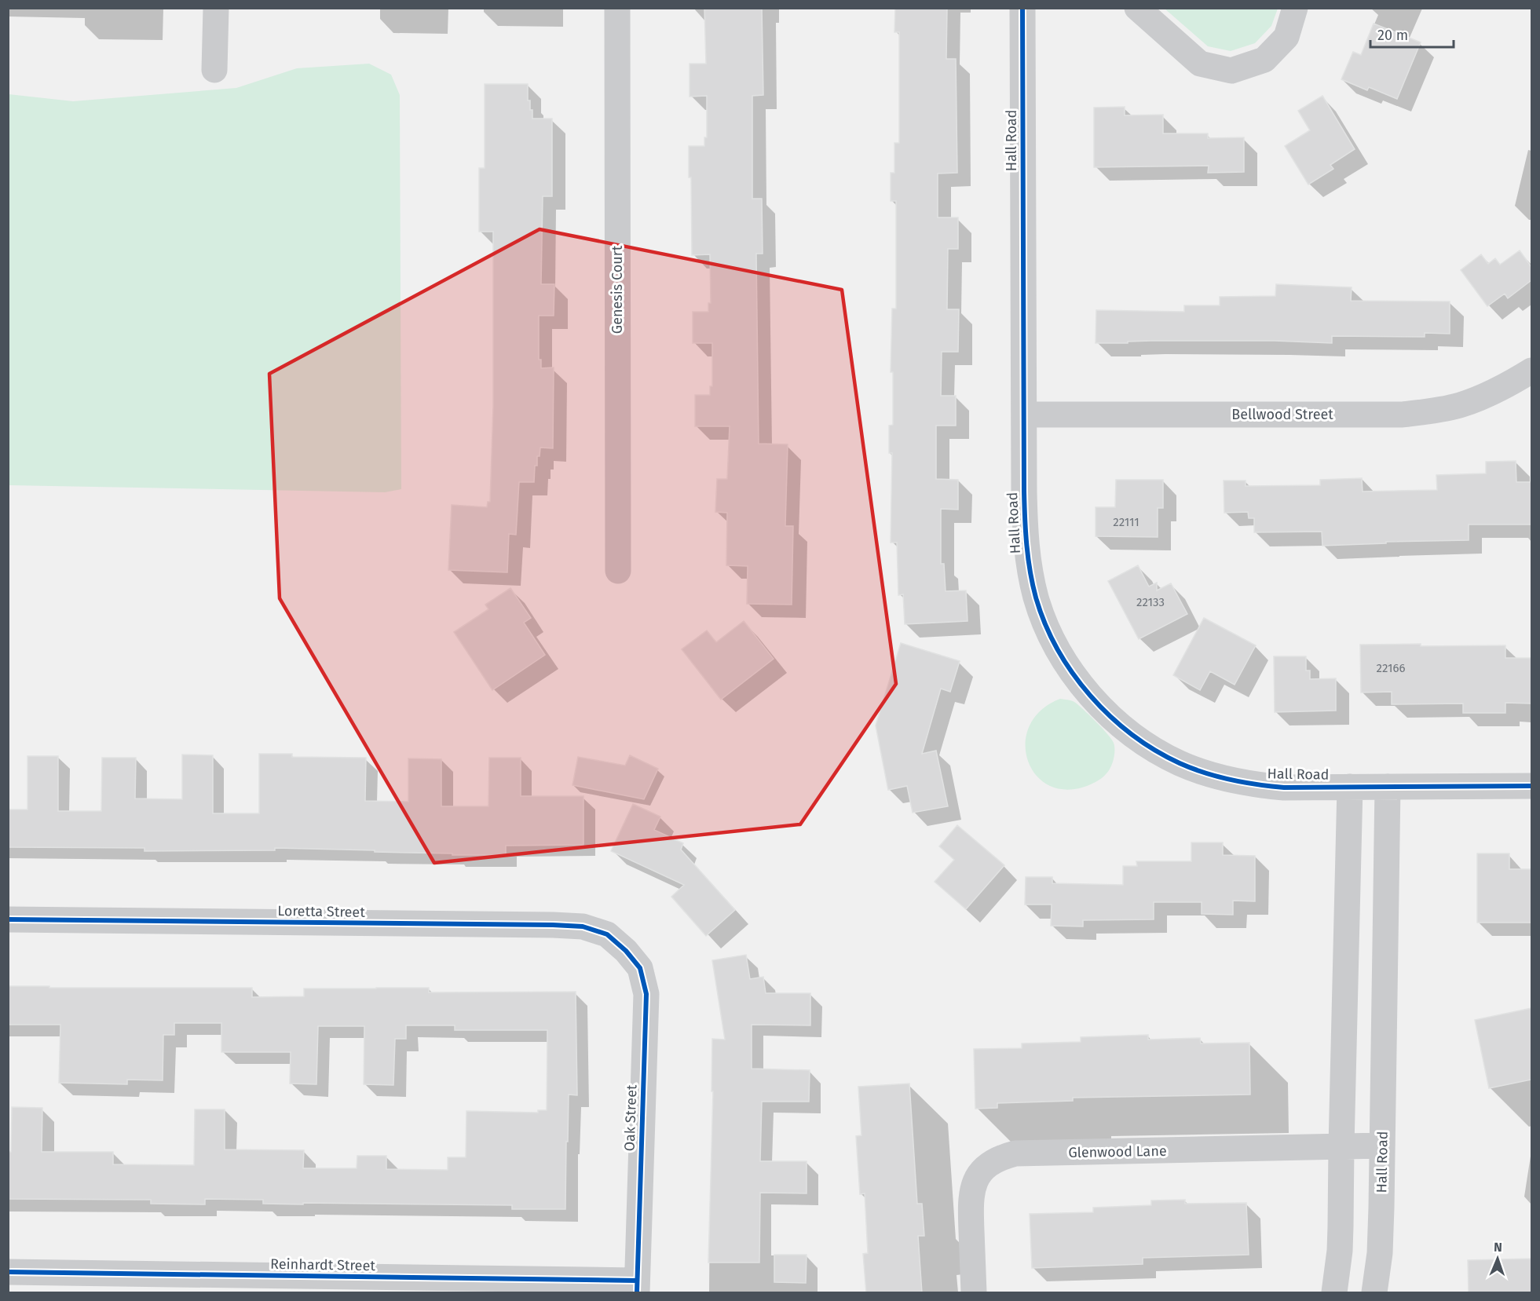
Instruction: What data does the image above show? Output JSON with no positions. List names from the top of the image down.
{
  "streets": {
    "street": [
      "Hall Road",
      "Genesis Court",
      "Bellwood Street",
      "Loretta Street",
      "Oak Street",
      "Glenwood Lane",
      "Reinhardt Street"
    ]
  },
  "crossings": [
    ["Hall Road", "Bellwood Street"],
    ["Hall Road", "Glenwood Lane"],
    ["Loretta Street", "Oak Street"],
    ["Oak Street", "Reinhardt Street"]
  ],
  "house_numbers": ["22111", "22133", "22166"],
  "scale_bar": "20 m",
  "north": "top"
}
